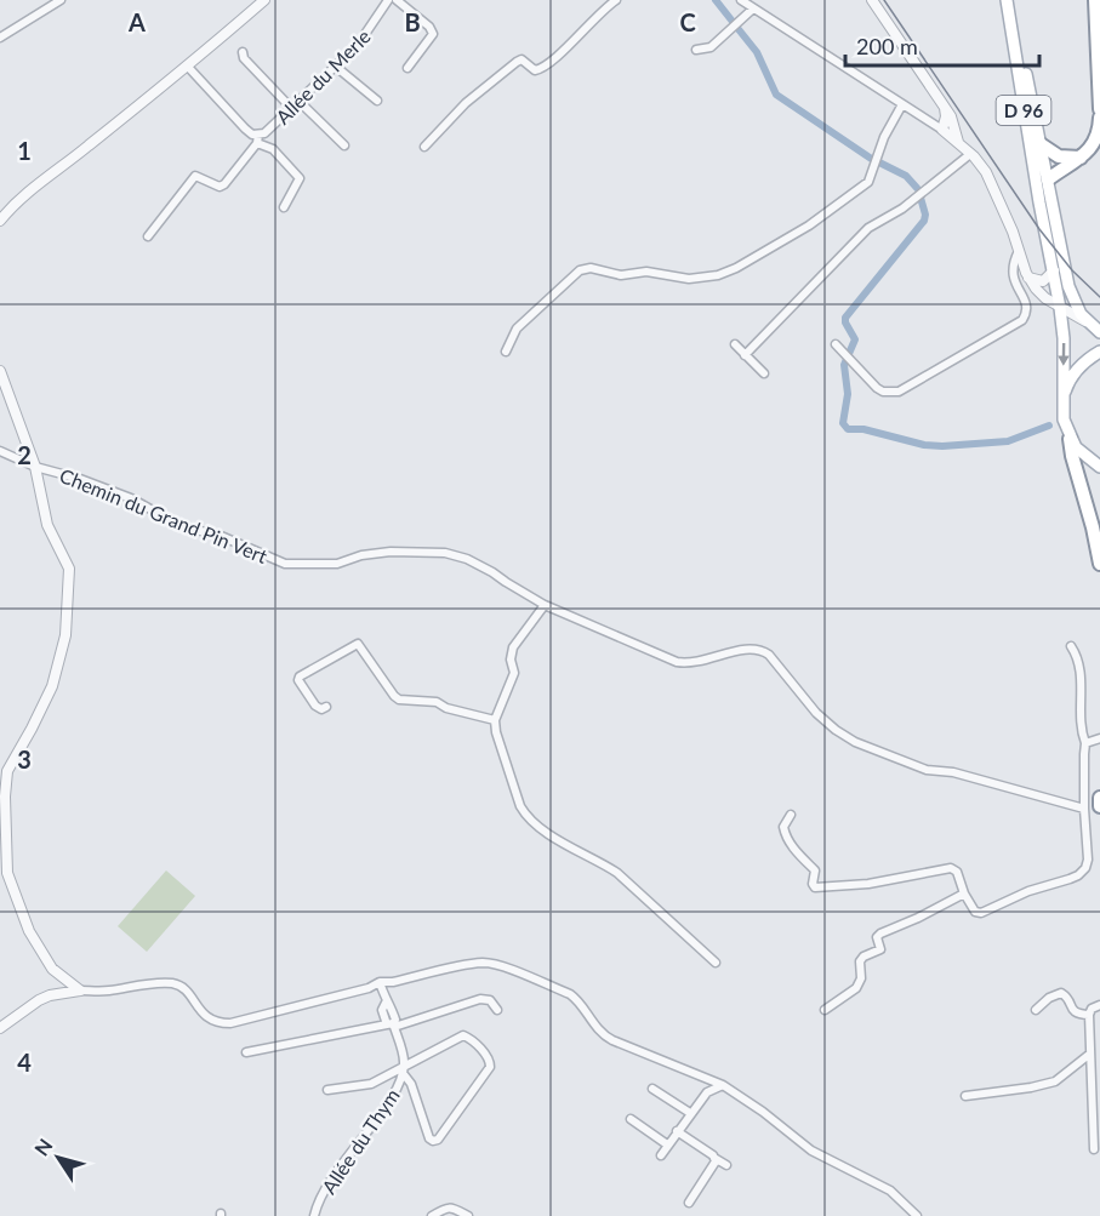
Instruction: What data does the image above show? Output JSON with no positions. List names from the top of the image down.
{
  "streets": {
    "main road": ["D 96"],
    "street": ["Allée du Merle", "Chemin du Grand Pin Vert", "Allée du Thym"]
  },
  "scale_bar": "200 m",
  "north": "top left",
  "grid": {
    "columns": ["A", "B", "C"],
    "rows": [
      "1",
      "2",
      "3",
      "4"
    ]
  }
}
